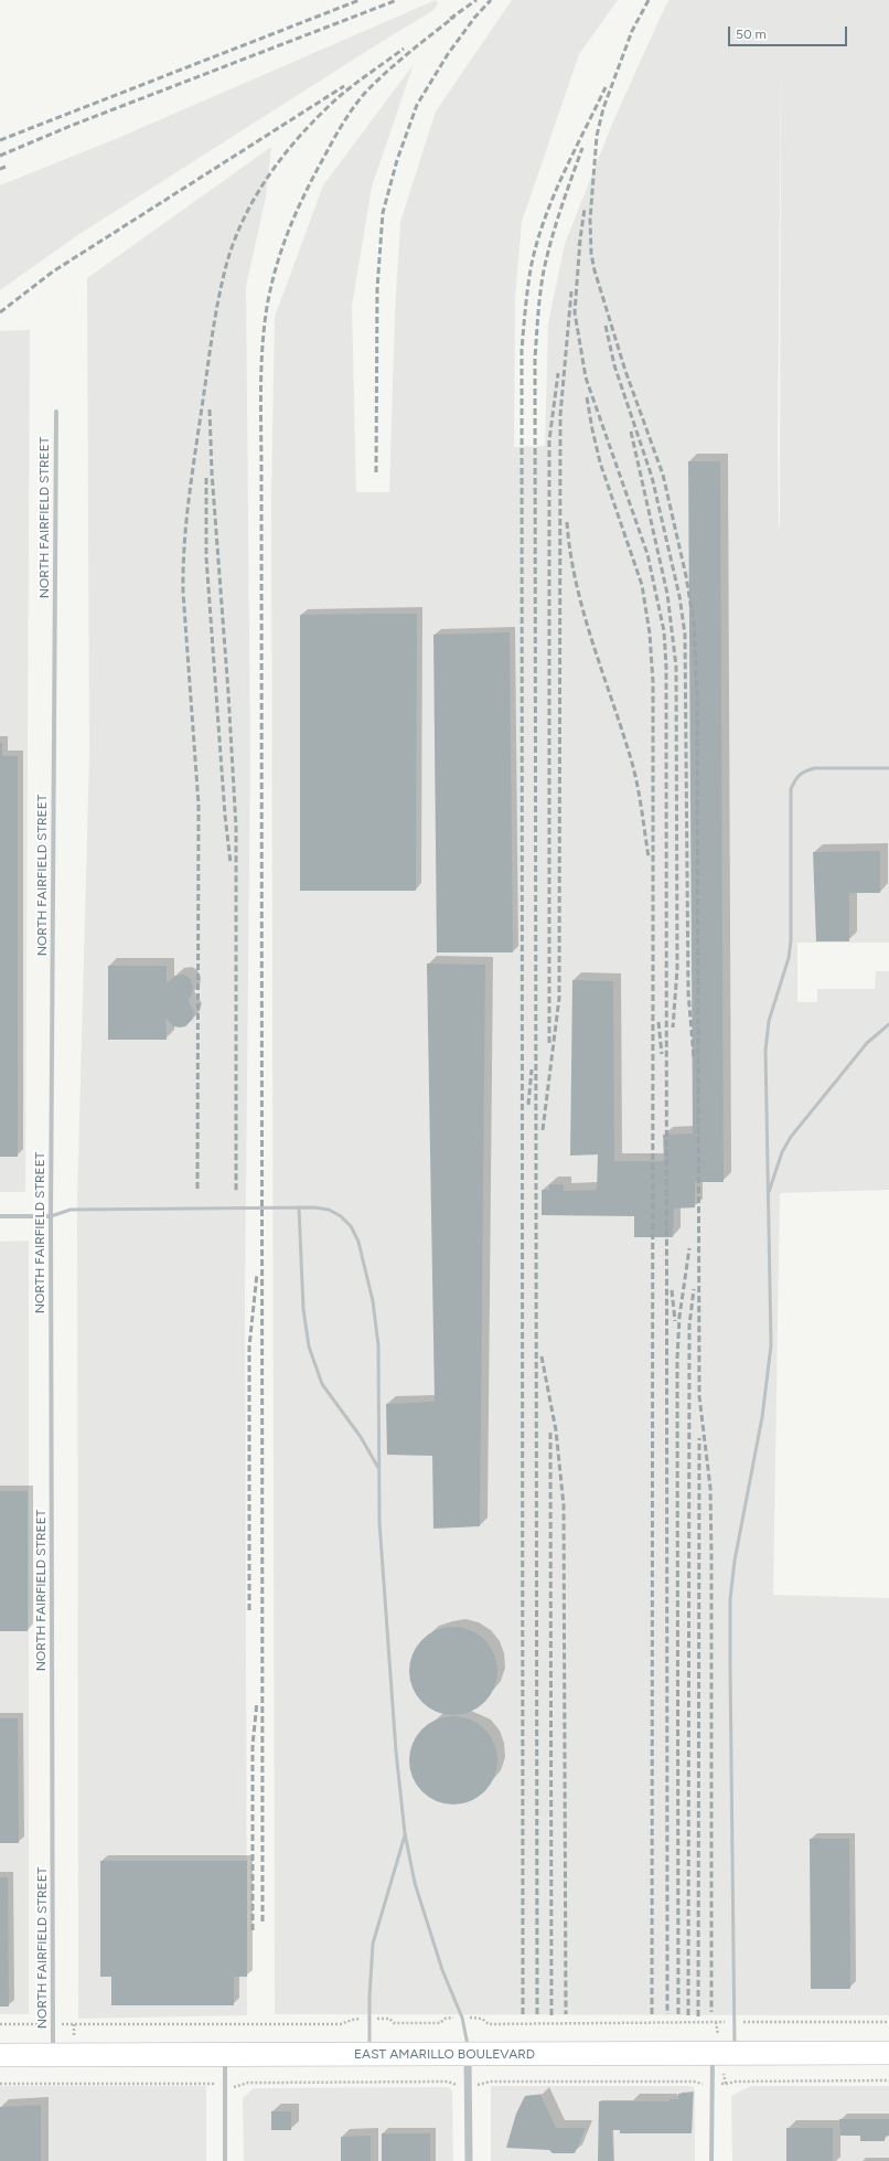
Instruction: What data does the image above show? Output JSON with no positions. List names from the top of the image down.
{
  "streets": {
    "highway": ["EAST AMARILLO BOULEVARD"],
    "street": ["NORTH FAIRFIELD STREET"]
  },
  "crossings": [
    ["NORTH FAIRFIELD STREET", "EAST AMARILLO BOULEVARD"]
  ],
  "scale_bar": "50 m"
}
